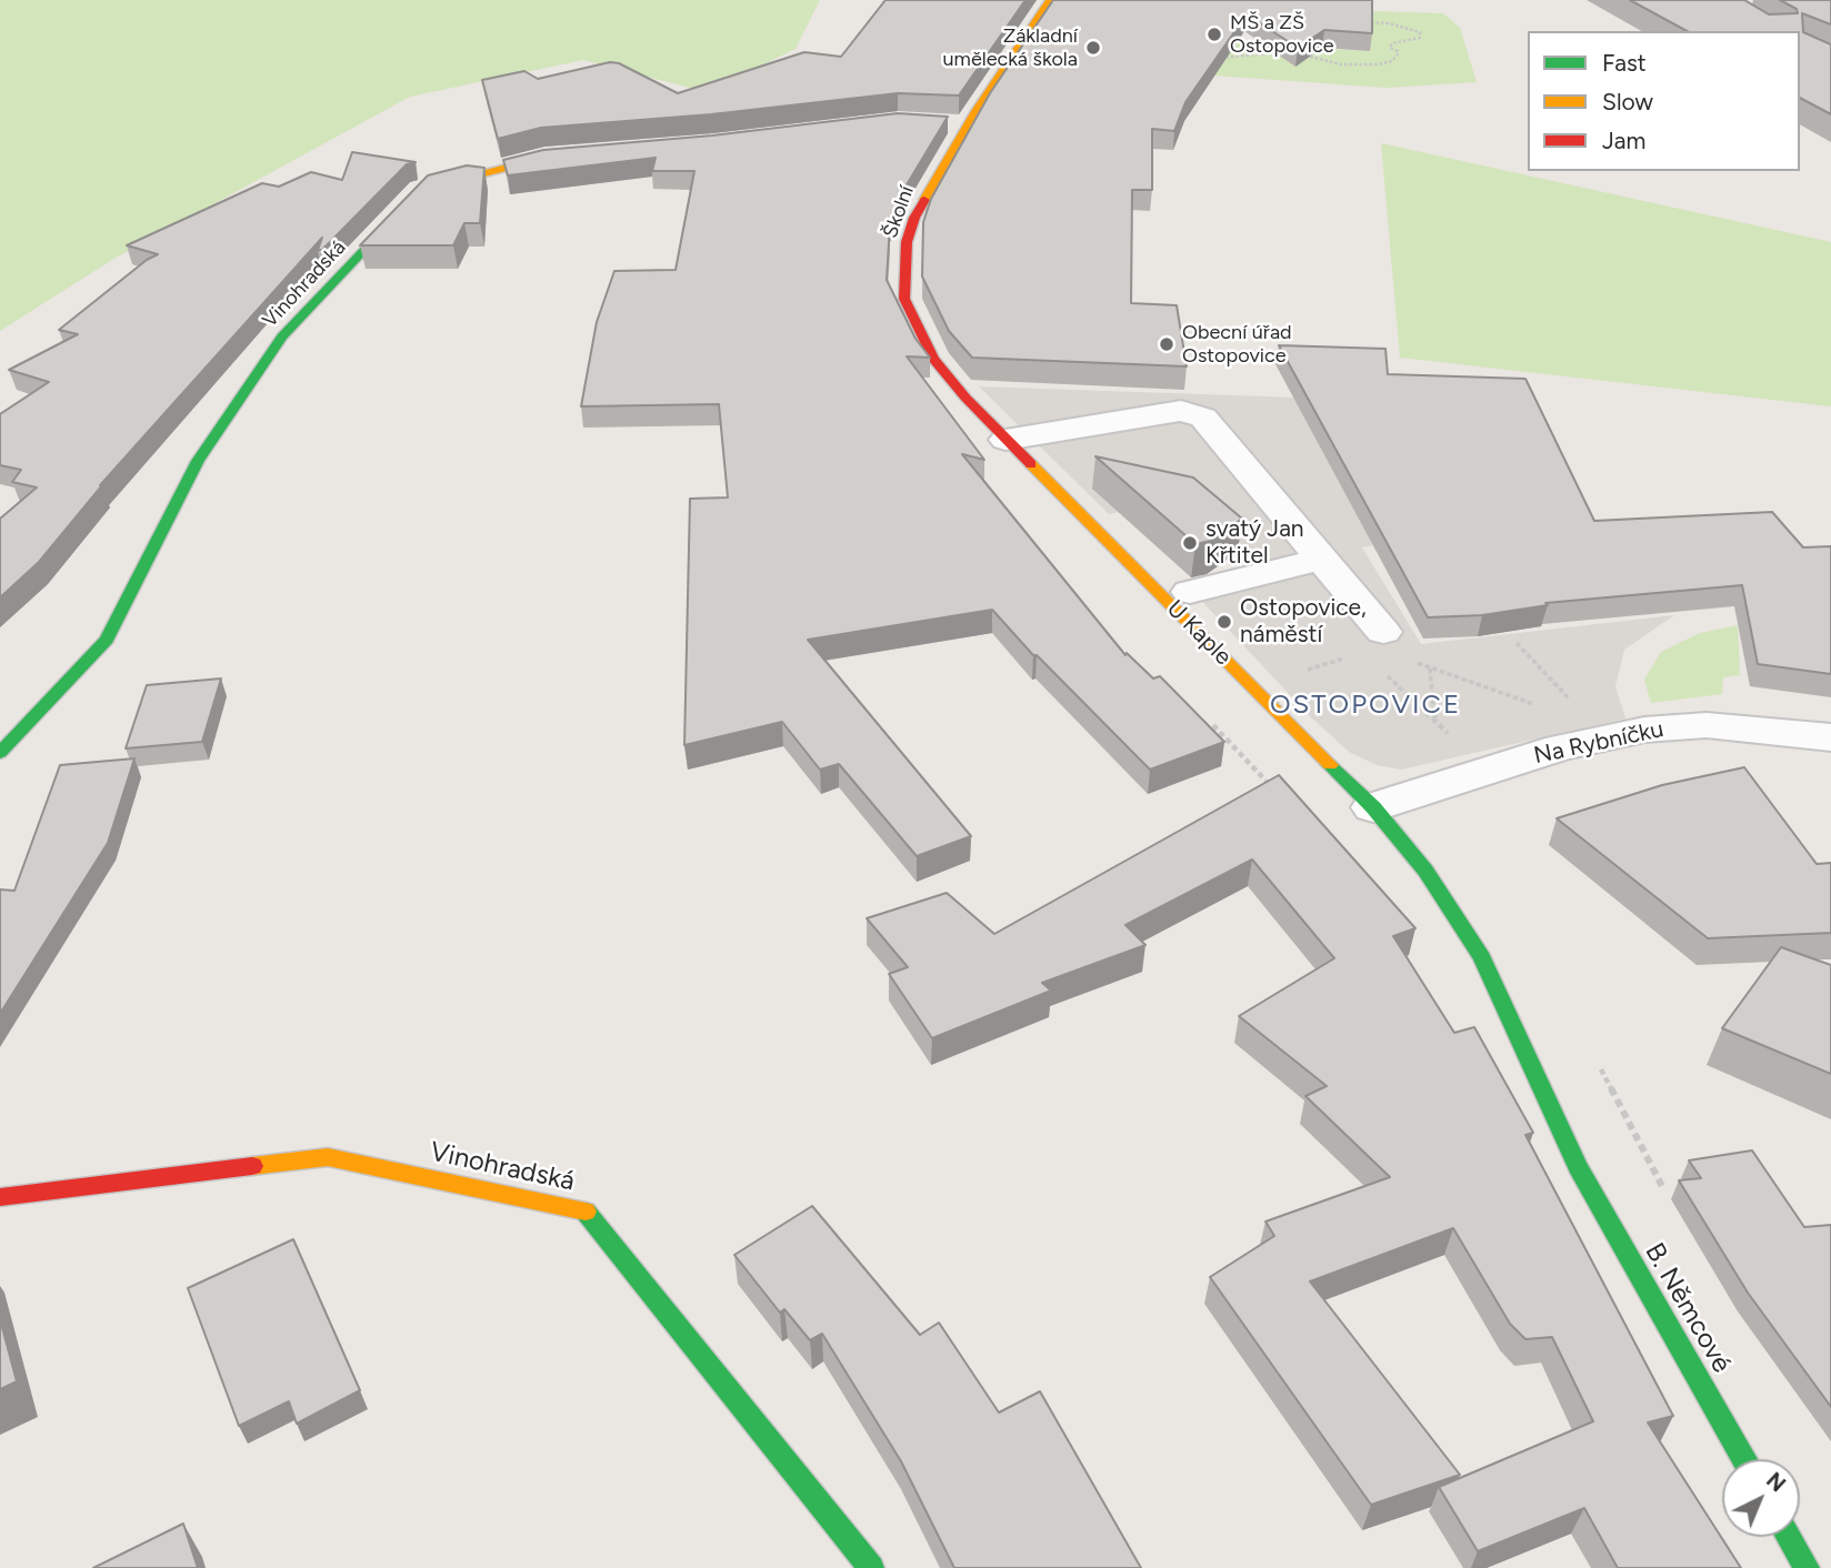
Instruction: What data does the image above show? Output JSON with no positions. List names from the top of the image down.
{
  "streets": {
    "street": [
      "Školní",
      "Vinohradská",
      "U Kaple",
      "Na Rybníčku",
      "B. Němcové"
    ]
  },
  "crossings": [
    ["Školní", "U Kaple"],
    ["U Kaple", "Na Rybníčku"],
    ["U Kaple", "B. Němcové"]
  ],
  "districts": ["OSTOPOVICE"],
  "places": [
    "MŠ a ZŠ Ostopovice",
    "Základní umělecká škola",
    "Obecní úřad Ostopovice",
    "svatý Jan Křtitel",
    "Ostopovice, náměstí"
  ],
  "legend": ["Fast", "Slow", "Jam"],
  "north": "top right"
}
